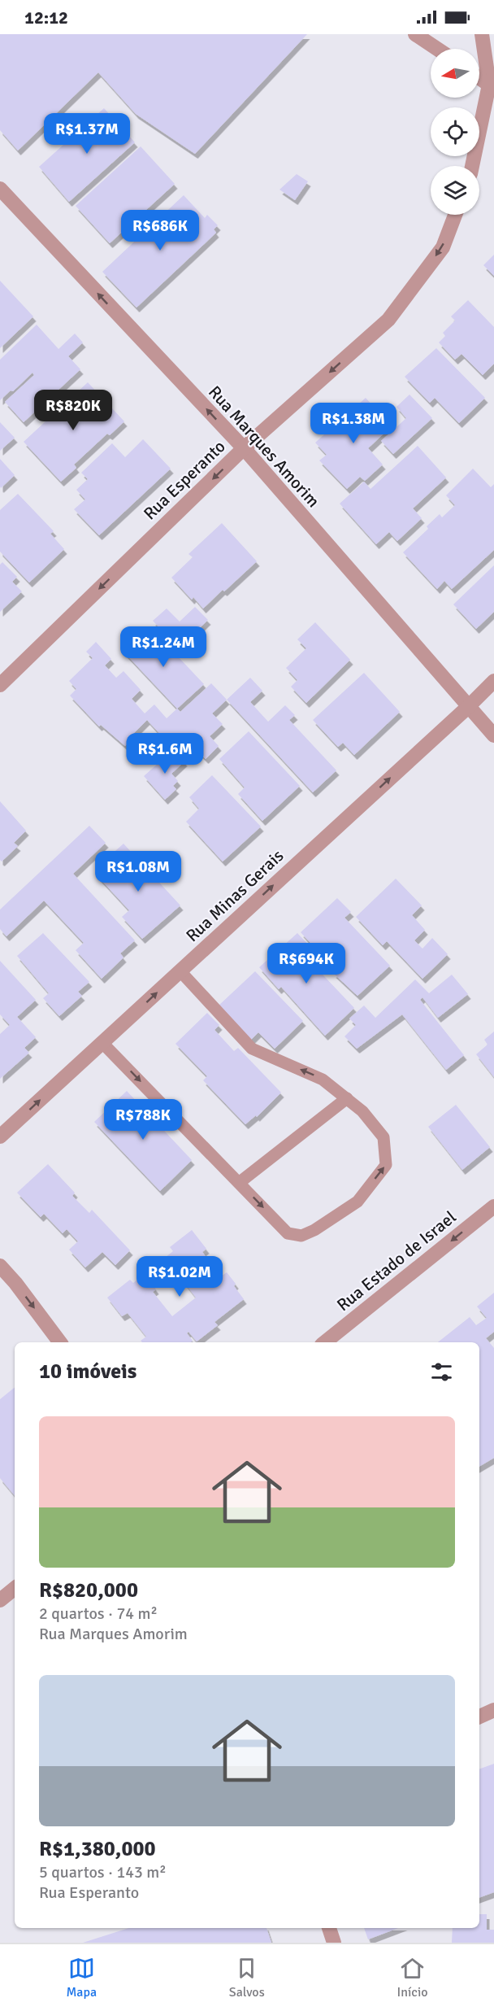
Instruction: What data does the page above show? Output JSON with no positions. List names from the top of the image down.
{
  "streets": {
    "street": [
      "Rua Marques Amorim",
      "Rua Esperanto",
      "Rua Minas Gerais",
      "Rua Estado de Israel"
    ]
  },
  "crossings": [
    ["Rua Marques Amorim", "Rua Esperanto"],
    ["Rua Marques Amorim", "Rua Minas Gerais"]
  ],
  "one_way": [
    "Rua Marques Amorim",
    "Rua Esperanto",
    "Rua Minas Gerais",
    "Rua Estado de Israel"
  ],
  "north": "left",
  "page": {
    "status": "12:12",
    "price": [
      "R$1.37M",
      "R$686K",
      "R$820K",
      "R$1.38M",
      "R$1.24M",
      "R$1.6M",
      "R$1.08M",
      "R$694K",
      "R$788K",
      "R$1.02M"
    ],
    "heading": "10 imóveis",
    "list": [
      {
        "name": "R$820,000",
        "note": "2 quartos · 74 m² · Rua Marques Amorim"
      },
      {
        "name": "R$1,380,000",
        "note": "5 quartos · 143 m² · Rua Esperanto"
      }
    ],
    "tabs": ["Mapa", "Salvos", "Início"]
  }
}
